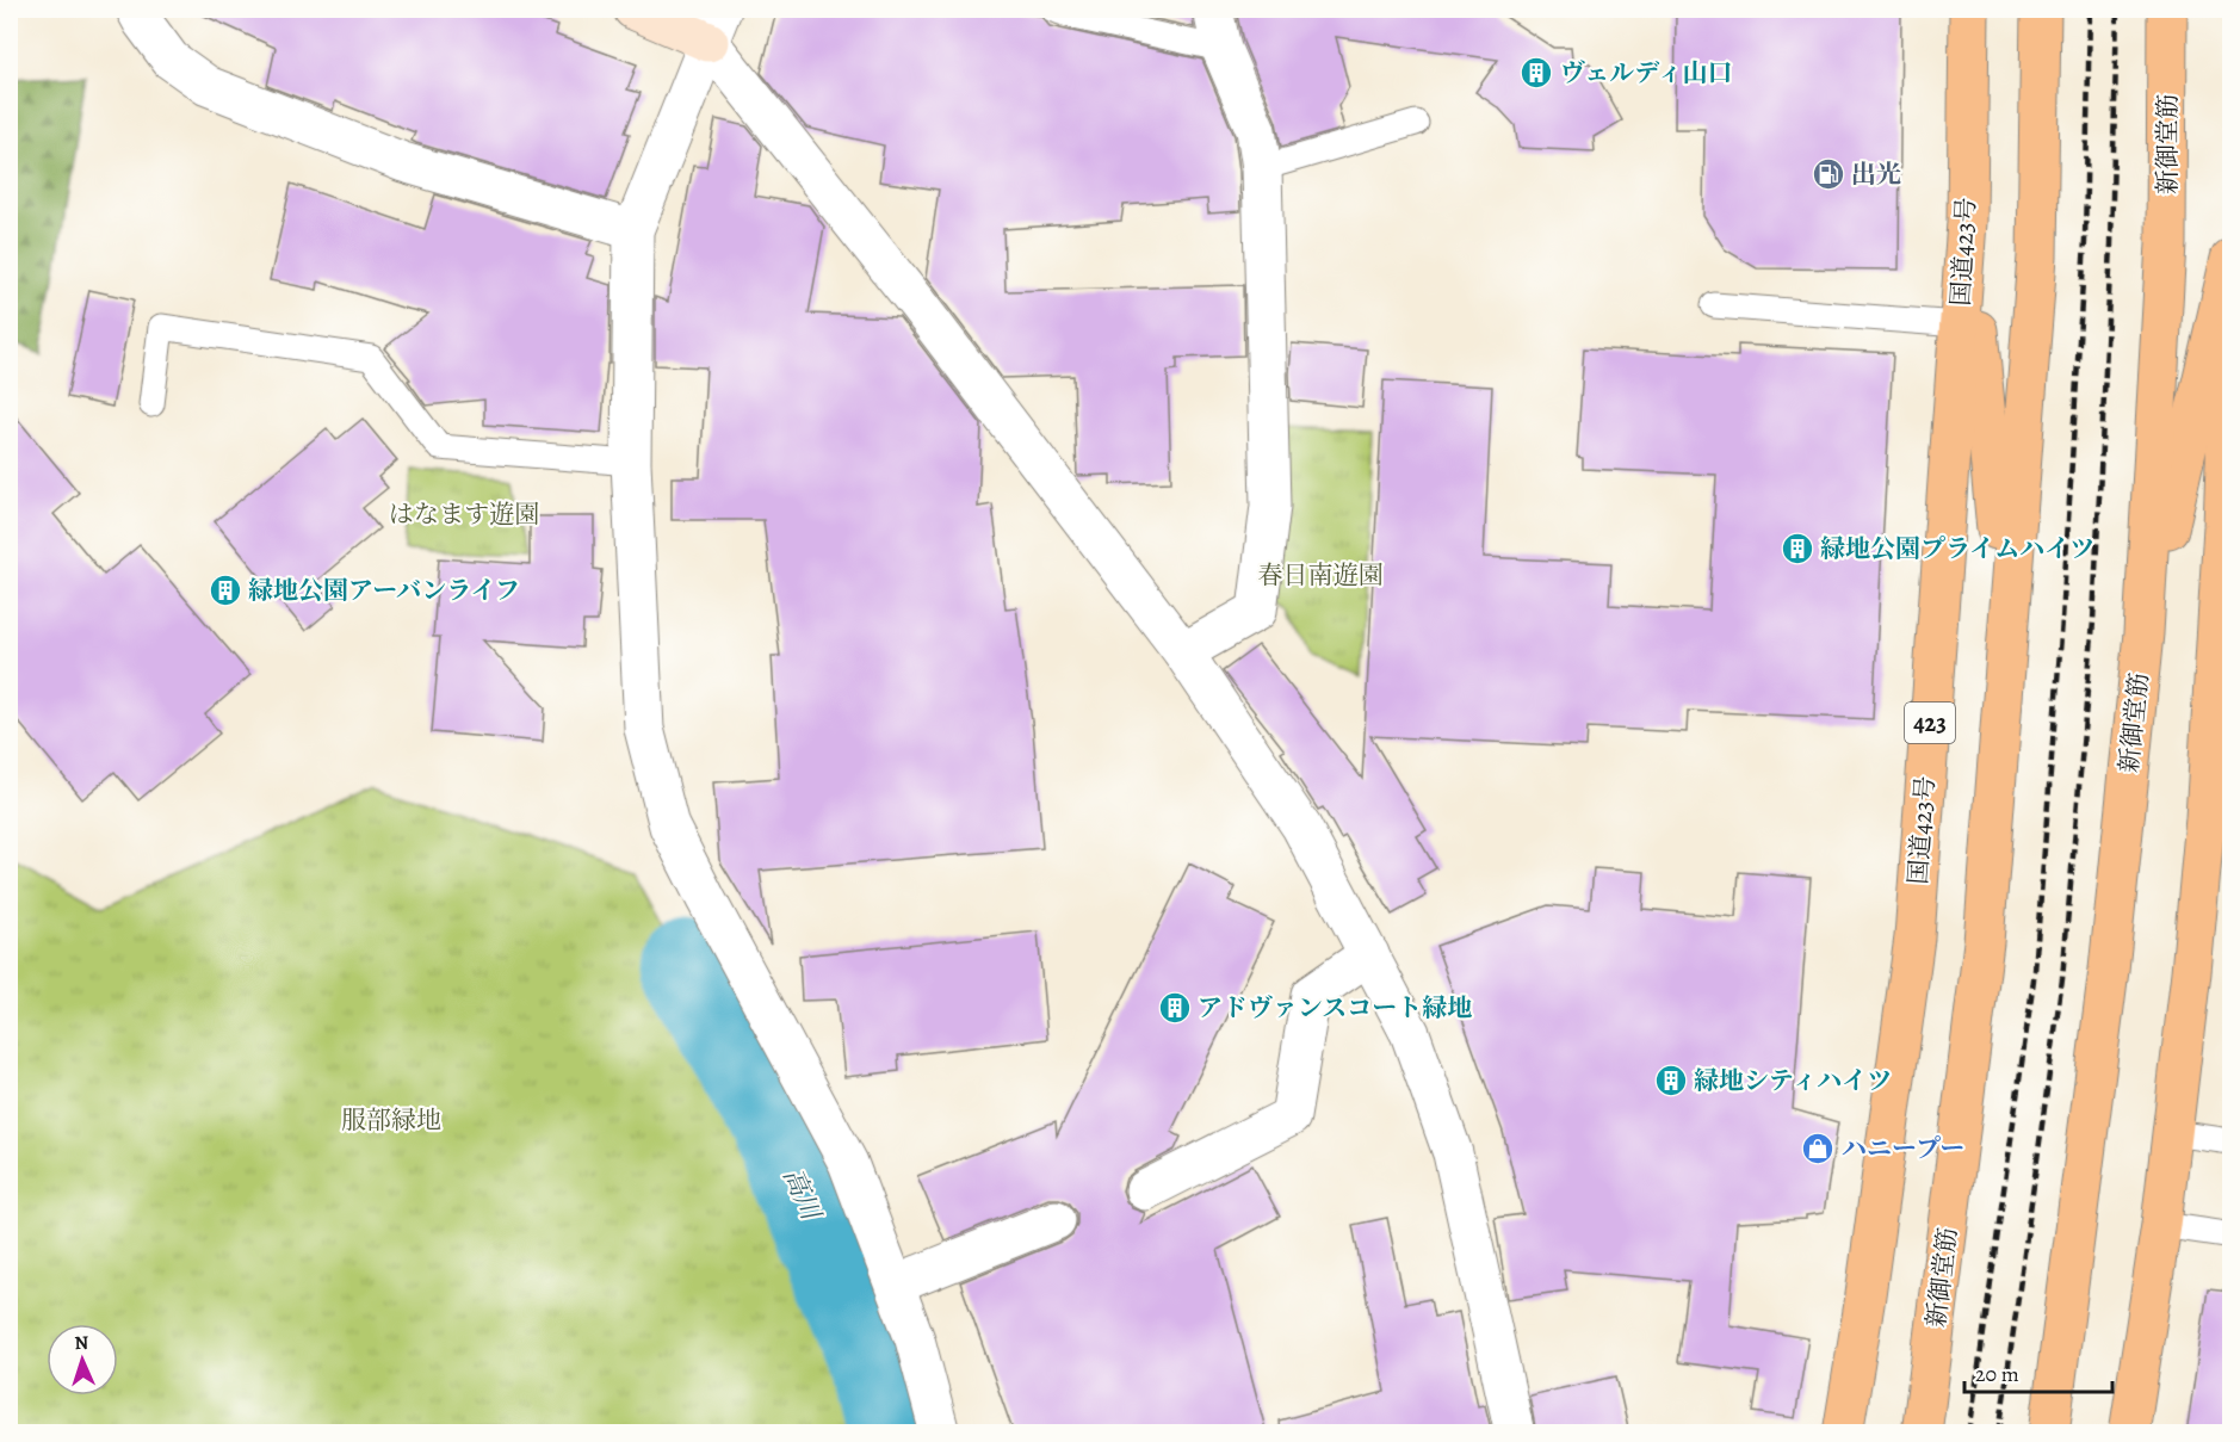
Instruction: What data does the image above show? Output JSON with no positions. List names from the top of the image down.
{
  "streets": {
    "highway": ["新御堂筋", "国道423号", "423"]
  },
  "water": ["高川"],
  "parks": ["はなます遊園", "春日南遊園", "服部緑地"],
  "places": {
    "building": [
      "ヴェルディ山口",
      "緑地公園プライムハイツ",
      "緑地公園アーバンライフ",
      "アドヴァンスコート緑地",
      "緑地シティハイツ"
    ],
    "fuel station": ["出光"],
    "shop": ["ハニープー"]
  },
  "scale_bar": "20 m",
  "north": "top"
}
